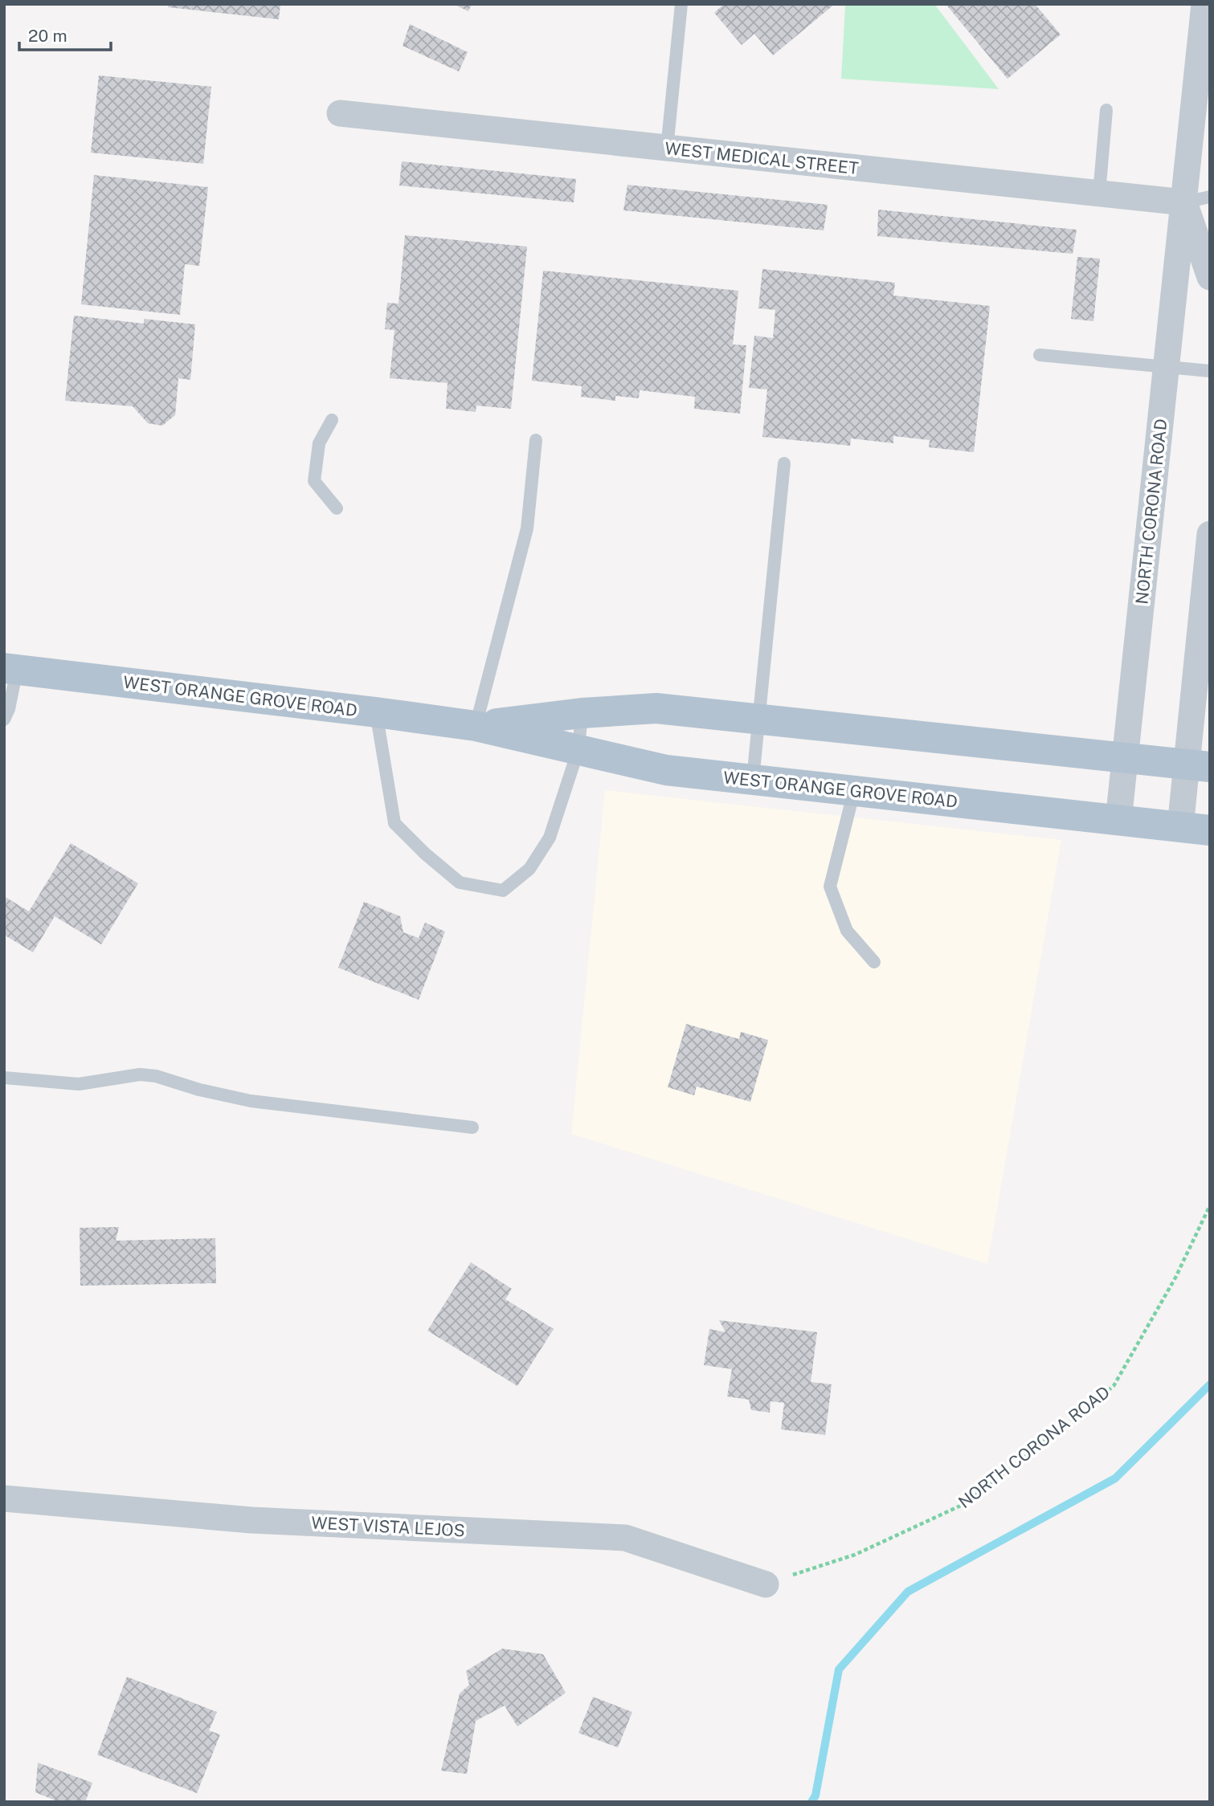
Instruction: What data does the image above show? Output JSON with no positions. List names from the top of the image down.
{
  "streets": {
    "main road": ["WEST ORANGE GROVE ROAD"],
    "street": ["WEST MEDICAL STREET", "NORTH CORONA ROAD", "WEST VISTA LEJOS"]
  },
  "crossings": [
    ["WEST MEDICAL STREET", "NORTH CORONA ROAD"],
    ["NORTH CORONA ROAD", "WEST ORANGE GROVE ROAD"],
    ["NORTH CORONA ROAD", "WEST VISTA LEJOS"]
  ],
  "scale_bar": "20 m"
}
